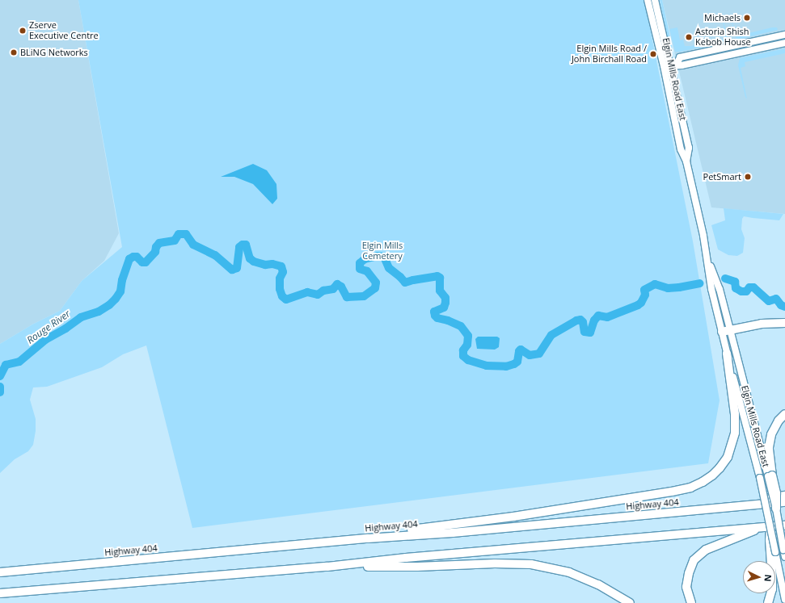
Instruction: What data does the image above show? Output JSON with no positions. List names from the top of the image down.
{
  "streets": {
    "highway": ["Highway 404"],
    "main road": ["Elgin Mills Road East"]
  },
  "water": ["Rouge River"],
  "parks": ["Elgin Mills Cemetery"],
  "places": [
    "Michaels",
    "Zserve Executive Centre",
    "Astoria Shish Kebob House",
    "BLiNG Networks",
    "Elgin Mills Road / John Birchall Road",
    "PetSmart"
  ],
  "north": "right"
}
